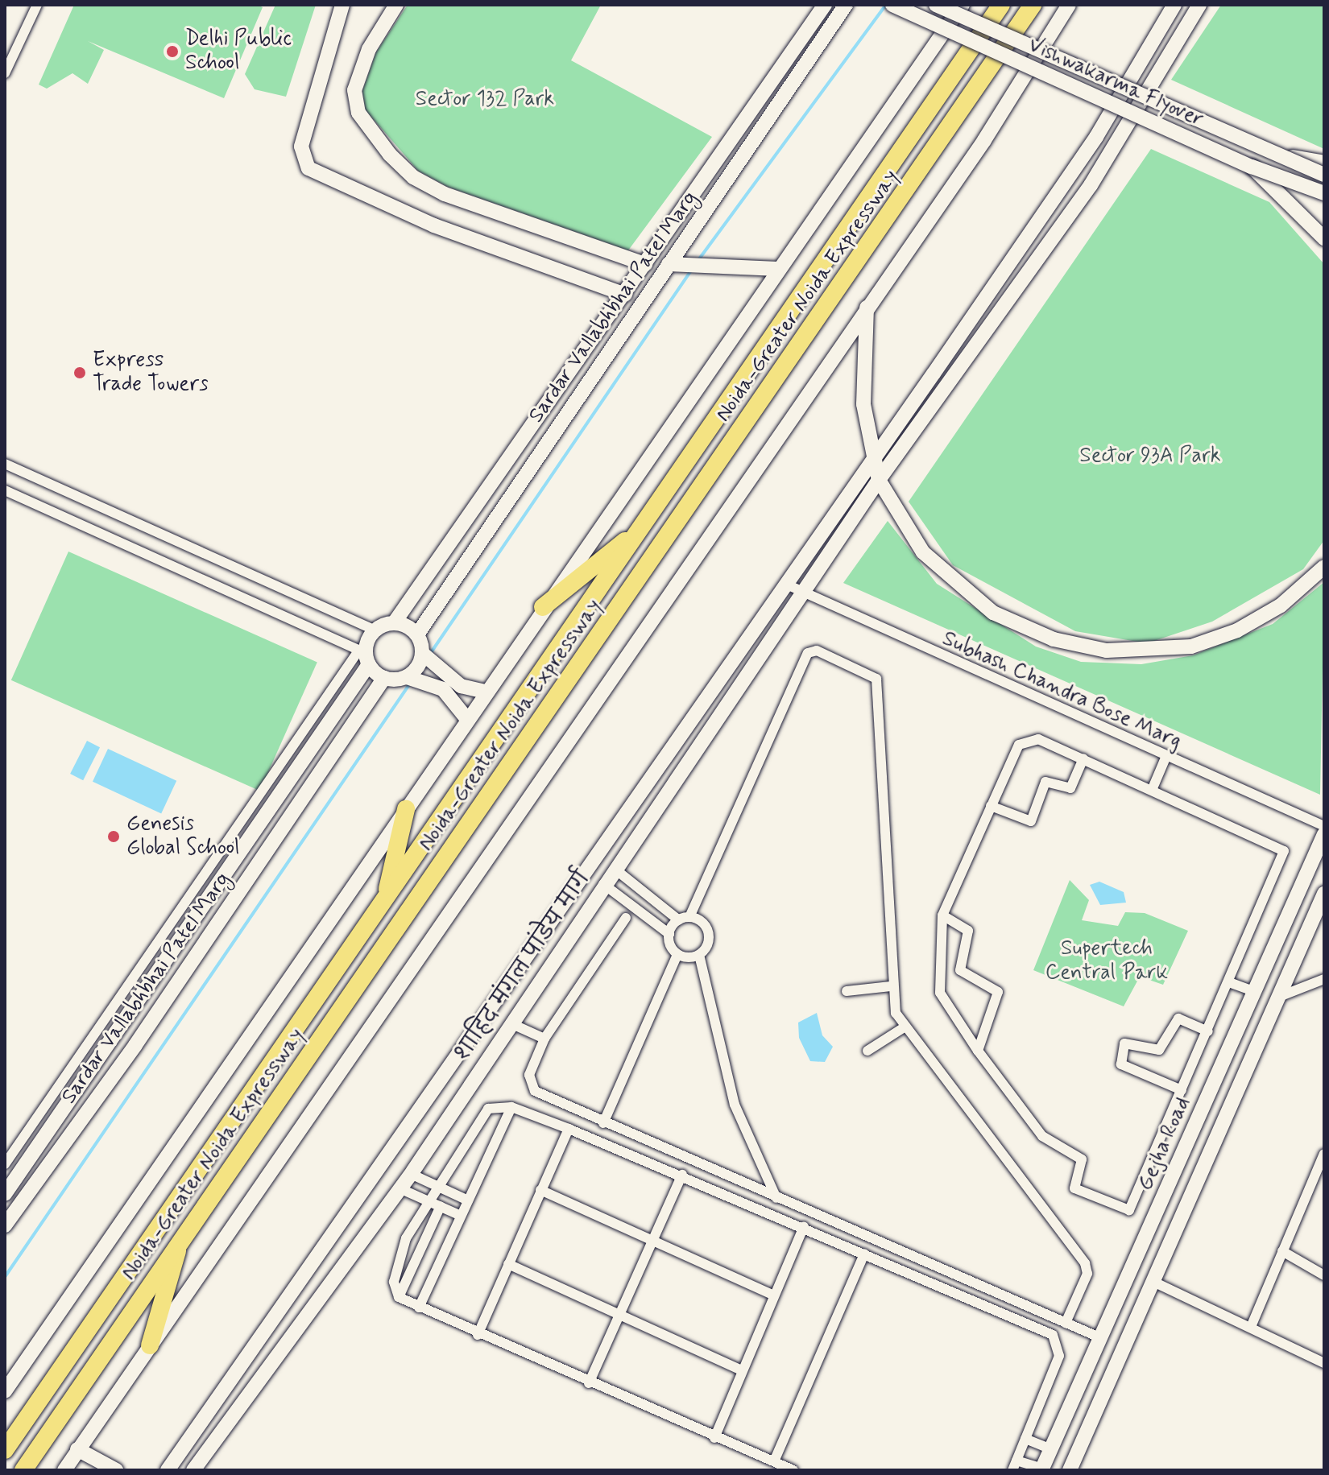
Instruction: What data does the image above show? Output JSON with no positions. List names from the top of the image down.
{
  "streets": {
    "highway": ["Noida-Greater Noida Expressway"],
    "street": [
      "Vishwakarma Flyover",
      "Sardar Vallabhbhai Patel Marg",
      "Subhash Chandra Bose Marg",
      "शाहिद मंगल पांडेय मार्ग",
      "Gejha Road"
    ]
  },
  "crossings": [
    ["Subhash Chandra Bose Marg", "शाहिद मंगल पांडेय मार्ग"]
  ],
  "parks": ["Sector 132 Park", "Sector 93A Park", "Supertech Central Park"],
  "places": ["Delhi Public School", "Express Trade Towers", "Genesis Global School"]
}
